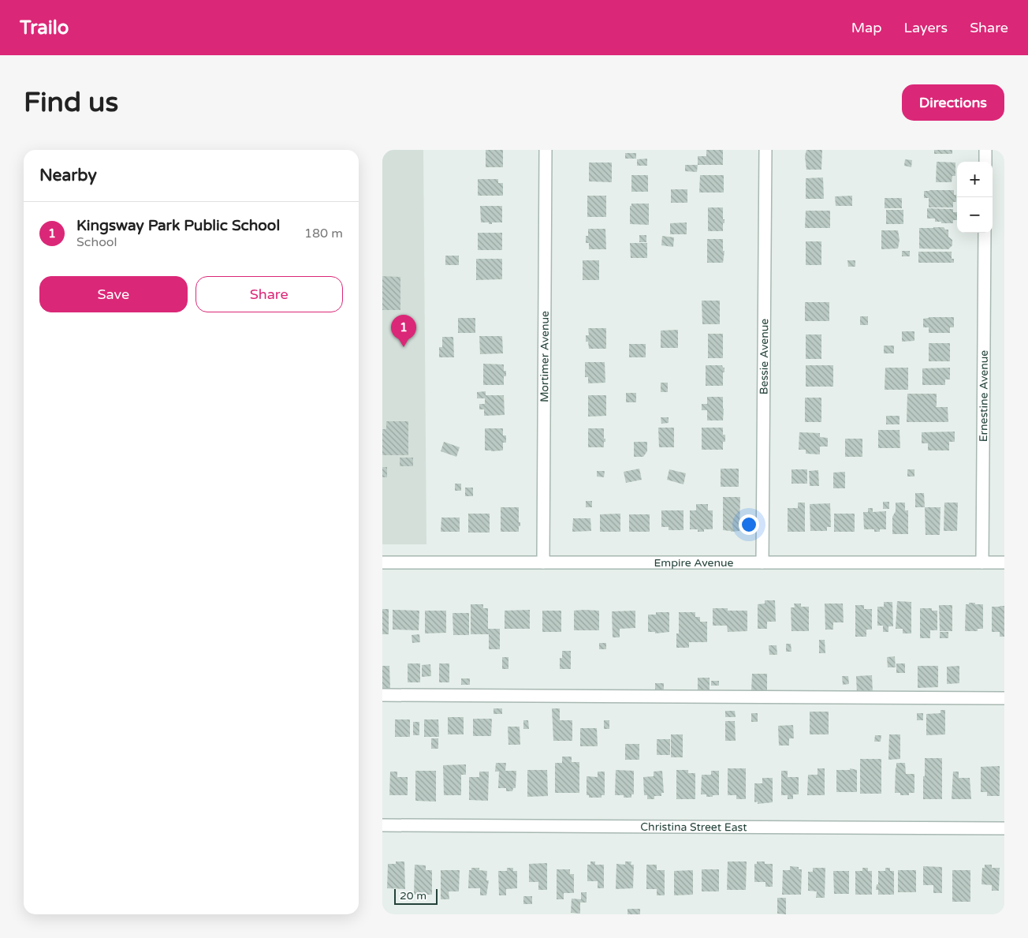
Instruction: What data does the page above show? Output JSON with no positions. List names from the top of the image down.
{
  "streets": {
    "street": [
      "Mortimer Avenue",
      "Bessie Avenue",
      "Ernestine Avenue",
      "Empire Avenue",
      "Christina Street East"
    ]
  },
  "crossings": [
    ["Mortimer Avenue", "Empire Avenue"],
    ["Bessie Avenue", "Empire Avenue"],
    ["Ernestine Avenue", "Empire Avenue"]
  ],
  "scale_bar": "20 m",
  "page": {
    "header": "Trailo",
    "nav": ["Map", "Layers", "Share"],
    "buttons": [
      "Directions",
      ["Save", "Share"]
    ],
    "title": "Find us",
    "heading": "Nearby",
    "map_buttons": ["+", "−"],
    "list": [
      {
        "mark": "1",
        "name": "Kingsway Park Public School",
        "note": "School",
        "value": "180 m"
      }
    ],
    "pins": "1",
    "scale": "20 m"
  }
}
